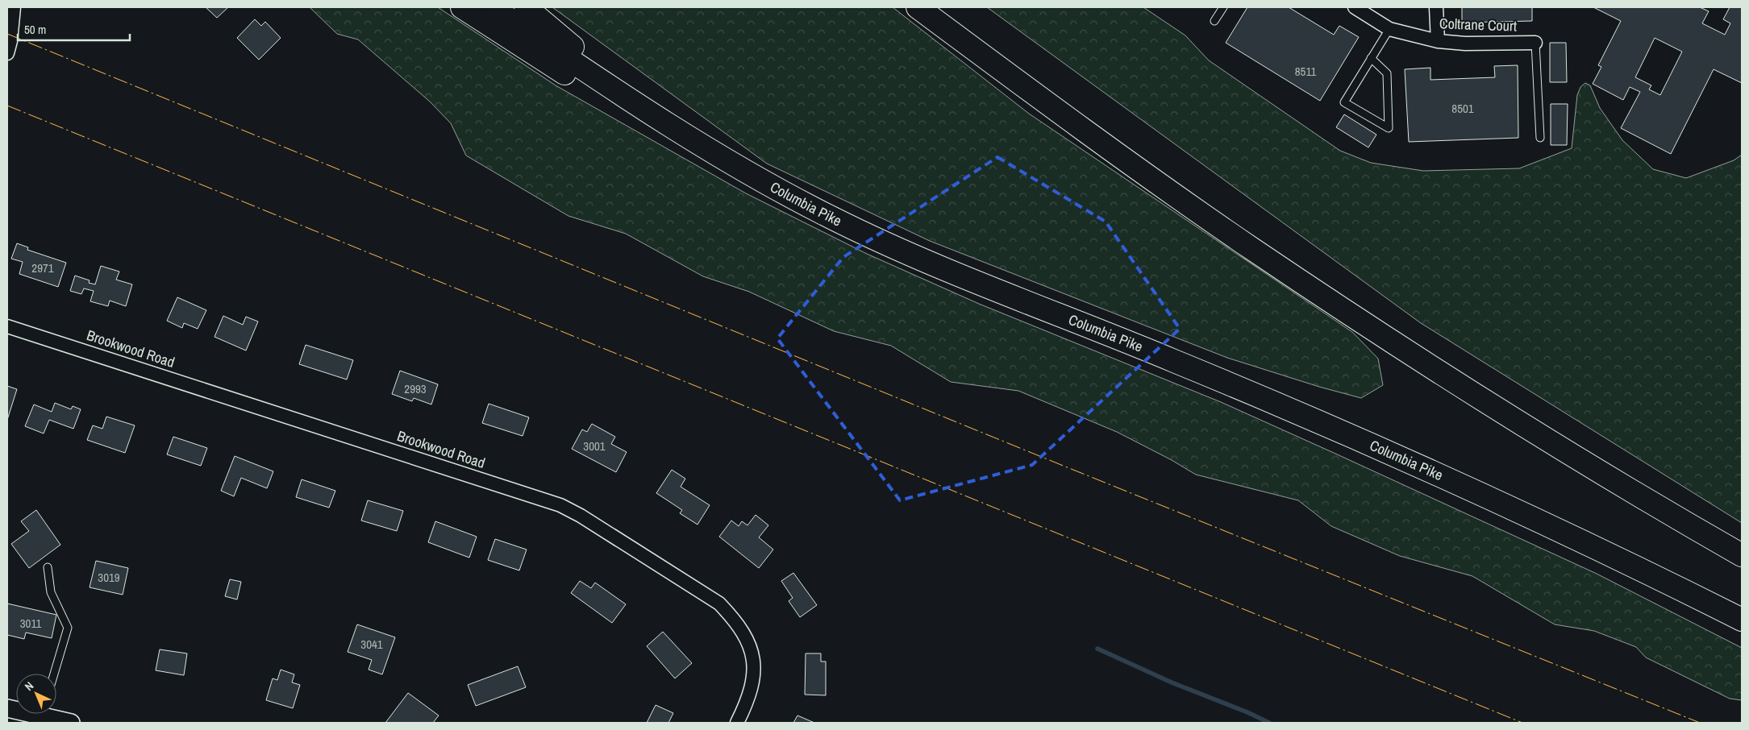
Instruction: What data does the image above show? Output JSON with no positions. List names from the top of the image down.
{
  "streets": {
    "highway": ["Columbia Pike"],
    "street": ["Coltrane Court", "Brookwood Road"]
  },
  "house_numbers": [
    "8511",
    "8501",
    "2971",
    "2993",
    "3001",
    "3019",
    "3011",
    "3041"
  ],
  "scale_bar": "50 m",
  "north": "top left"
}
